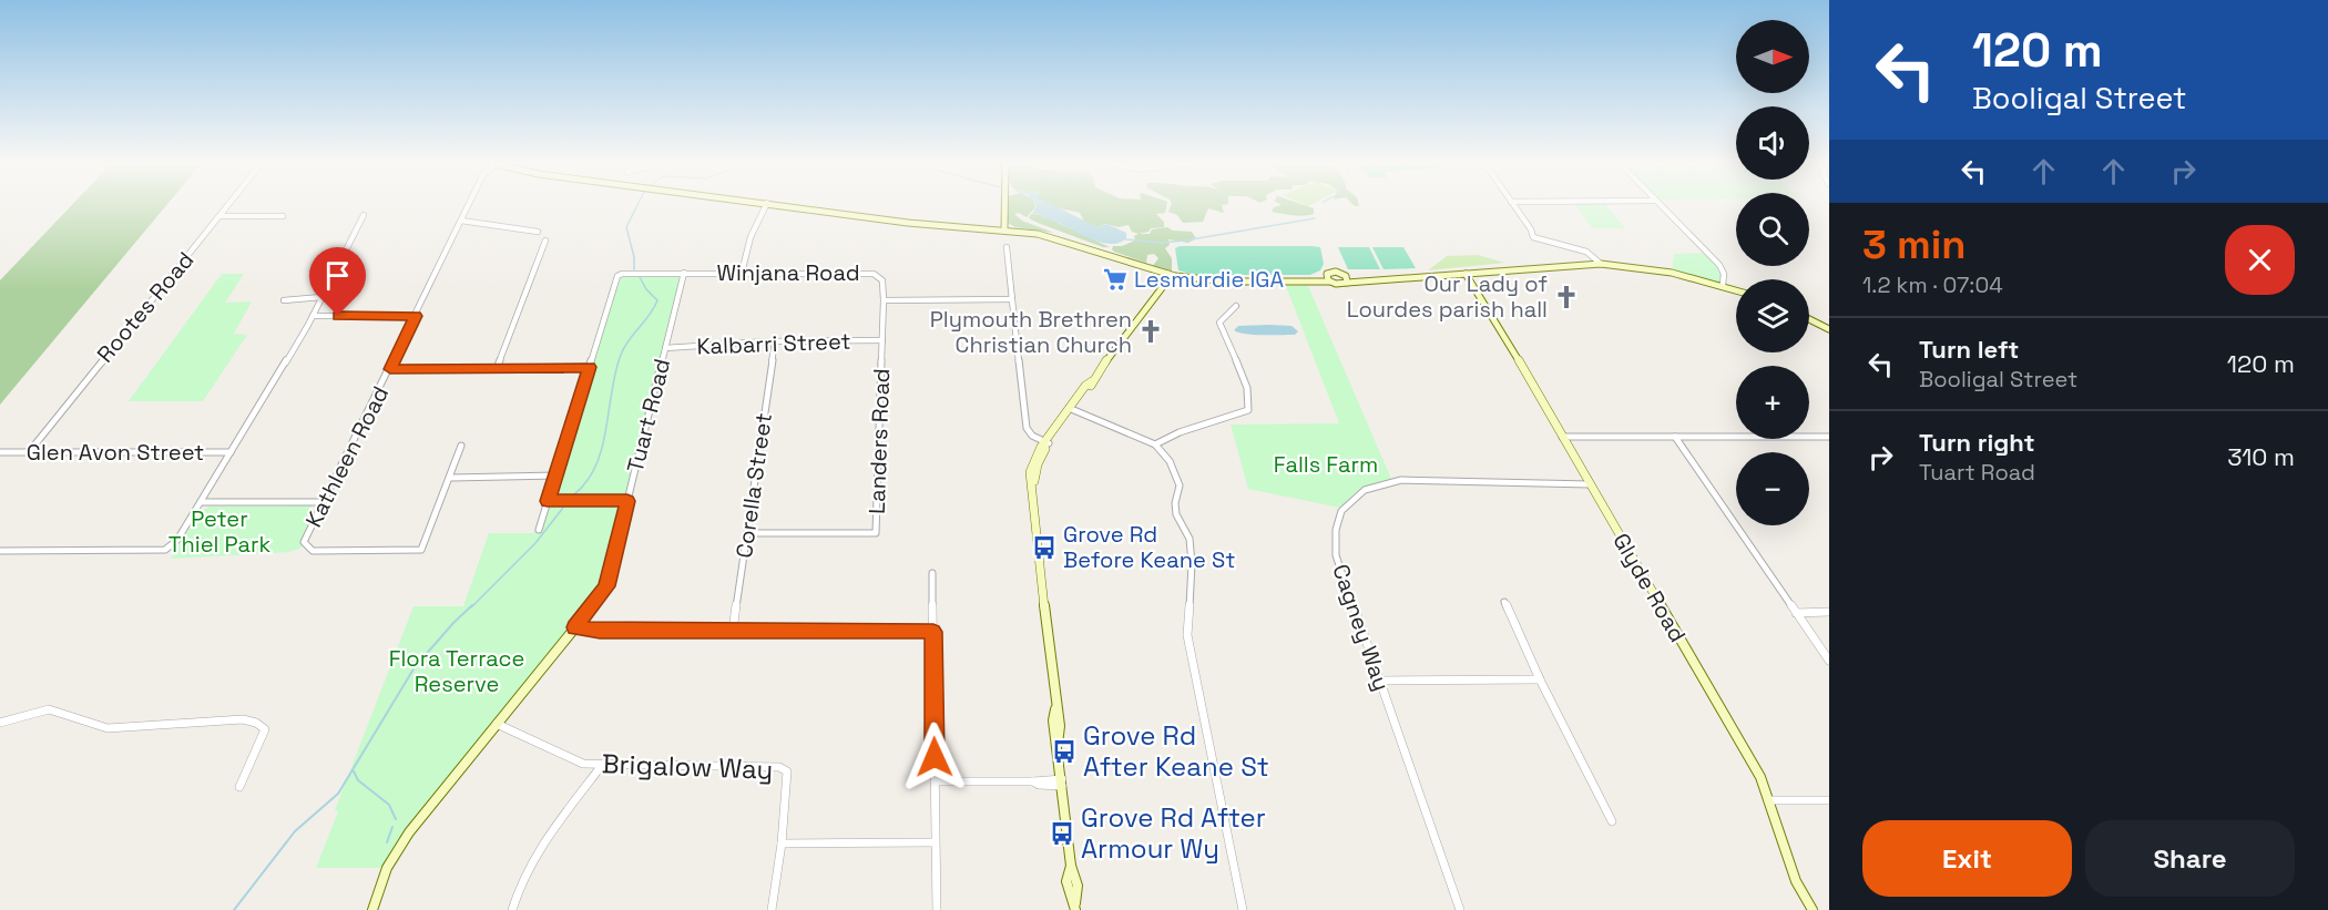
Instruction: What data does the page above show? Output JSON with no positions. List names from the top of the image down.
{
  "streets": {
    "street": [
      "Winjana Road",
      "Rootes Road",
      "Kalbarri Street",
      "Tuart Road",
      "Landers Road",
      "Glen Avon Street",
      "Kathleen Road",
      "Corella Street",
      "Glyde Road",
      "Cagney Way",
      "Brigalow Way"
    ]
  },
  "crossings": [
    ["Winjana Road", "Tuart Road"],
    ["Winjana Road", "Landers Road"],
    ["Rootes Road", "Glen Avon Street"],
    ["Kalbarri Street", "Tuart Road"],
    ["Kalbarri Street", "Landers Road"],
    ["Kalbarri Street", "Corella Street"],
    ["Landers Road", "Corella Street"],
    ["Glyde Road", "Cagney Way"]
  ],
  "parks": ["Falls Farm", "Peter Thiel Park", "Flora Terrace Reserve"],
  "places": {
    "supermarket": ["Lesmurdie IGA"],
    "church": ["Our Lady of Lourdes parish hall", "Plymouth Brethren Christian Church"],
    "bus stop": ["Grove Rd Before Keane St", "Grove Rd After Keane St", "Grove Rd After Armour Wy"]
  },
  "north": "right",
  "page": {
    "turn": ["120 m", "Booligal Street"],
    "map_buttons": ["+", "−"],
    "heading": ["3 min", "1.2 km · 07:04"],
    "list": [
      {
        "name": "Turn left",
        "note": "Booligal Street",
        "value": "120 m"
      },
      {
        "name": "Turn right",
        "note": "Tuart Road",
        "value": "310 m"
      }
    ],
    "buttons": ["Exit", "Share"]
  }
}
